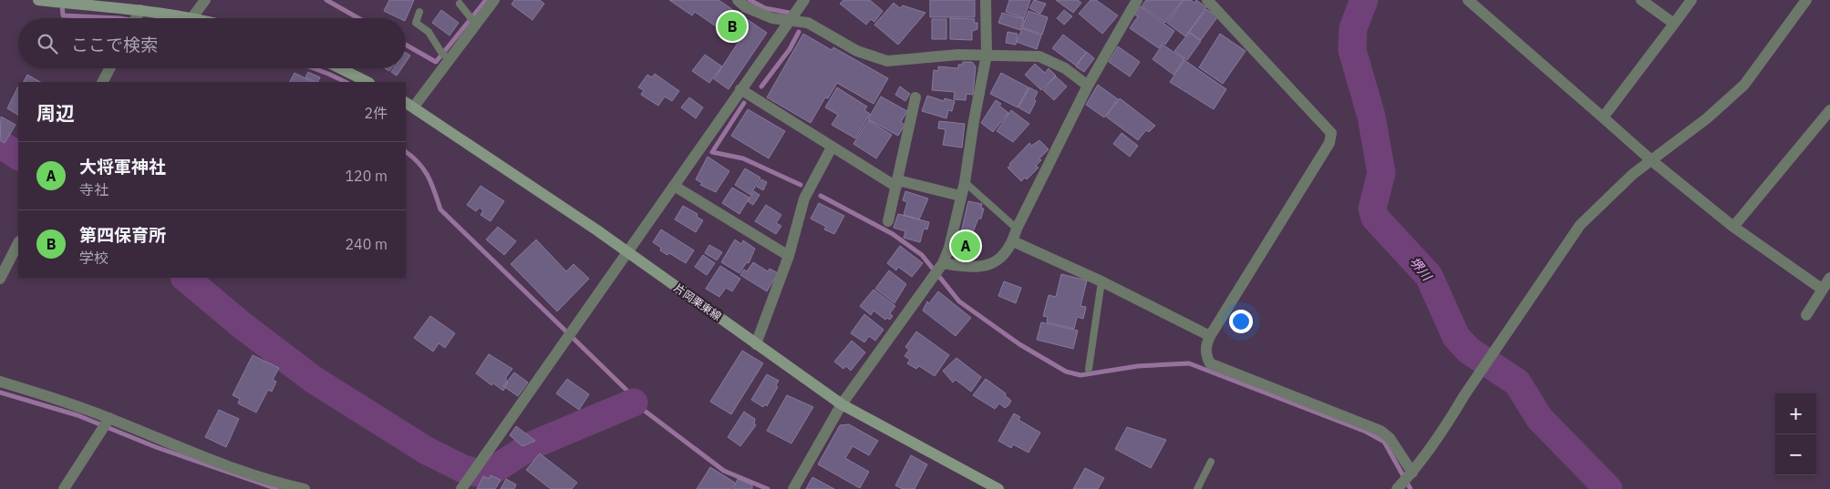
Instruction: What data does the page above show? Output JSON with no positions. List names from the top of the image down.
{
  "streets": {
    "main road": ["片岡栗東線"]
  },
  "water": ["堺川"],
  "page": {
    "pins": ["B", "A"],
    "search": "ここで検索",
    "heading": ["周辺", "2件"],
    "list": [
      {
        "mark": "A",
        "name": "大将軍神社",
        "note": "寺社",
        "value": "120 m"
      },
      {
        "mark": "B",
        "name": "第四保育所",
        "note": "学校",
        "value": "240 m"
      }
    ],
    "map_buttons": ["+", "−"]
  }
}
